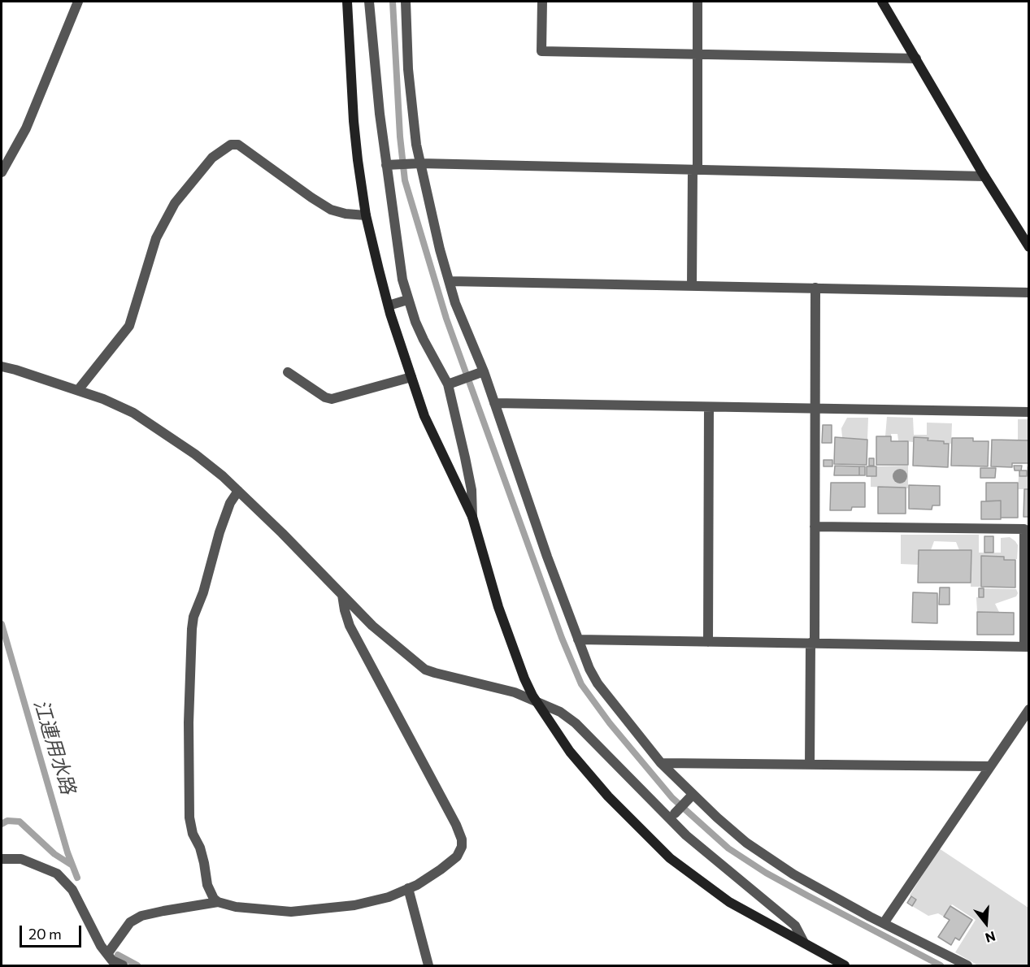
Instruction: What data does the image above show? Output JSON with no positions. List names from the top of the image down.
{
  "water": ["江連用水路"],
  "scale_bar": "20 m",
  "north": "bottom"
}
